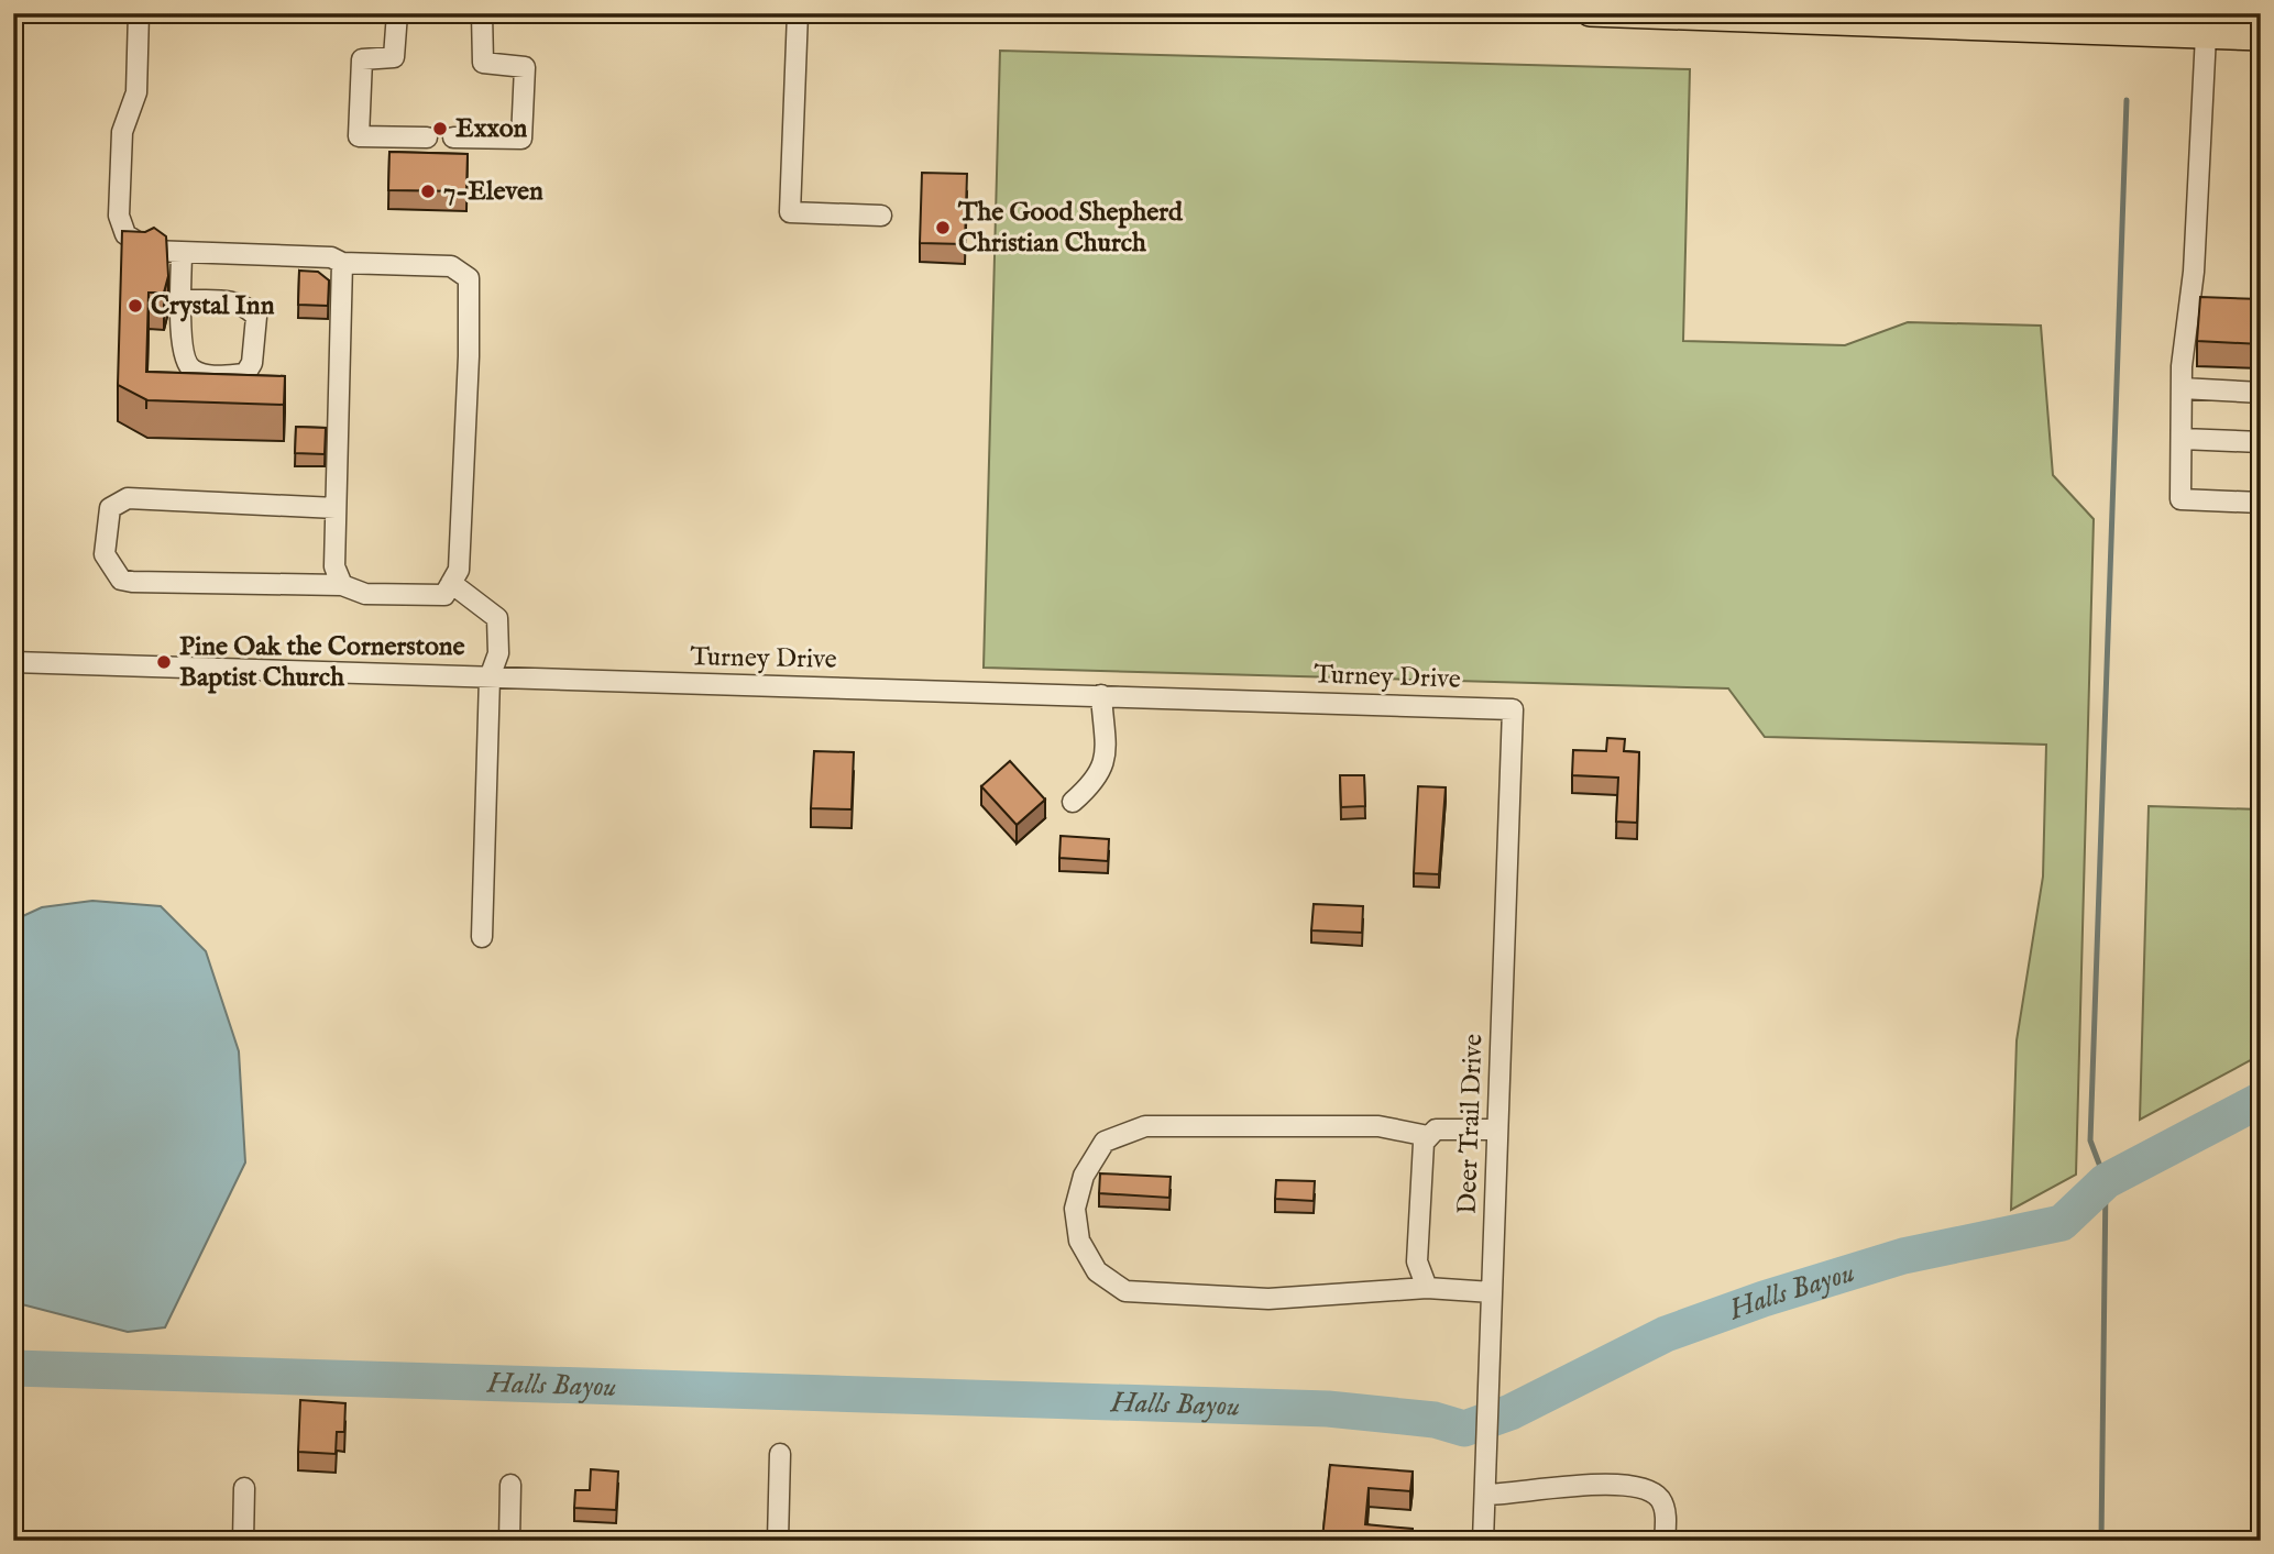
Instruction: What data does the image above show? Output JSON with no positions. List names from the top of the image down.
{
  "streets": {
    "street": ["Turney Drive", "Deer Trail Drive"]
  },
  "crossings": [
    ["Turney Drive", "Deer Trail Drive"]
  ],
  "water": ["Halls Bayou"],
  "places": [
    "Exxon",
    "7-Eleven",
    "The Good Shepherd Christian Church",
    "Crystal Inn",
    "Pine Oak the Cornerstone Baptist Church"
  ]
}
